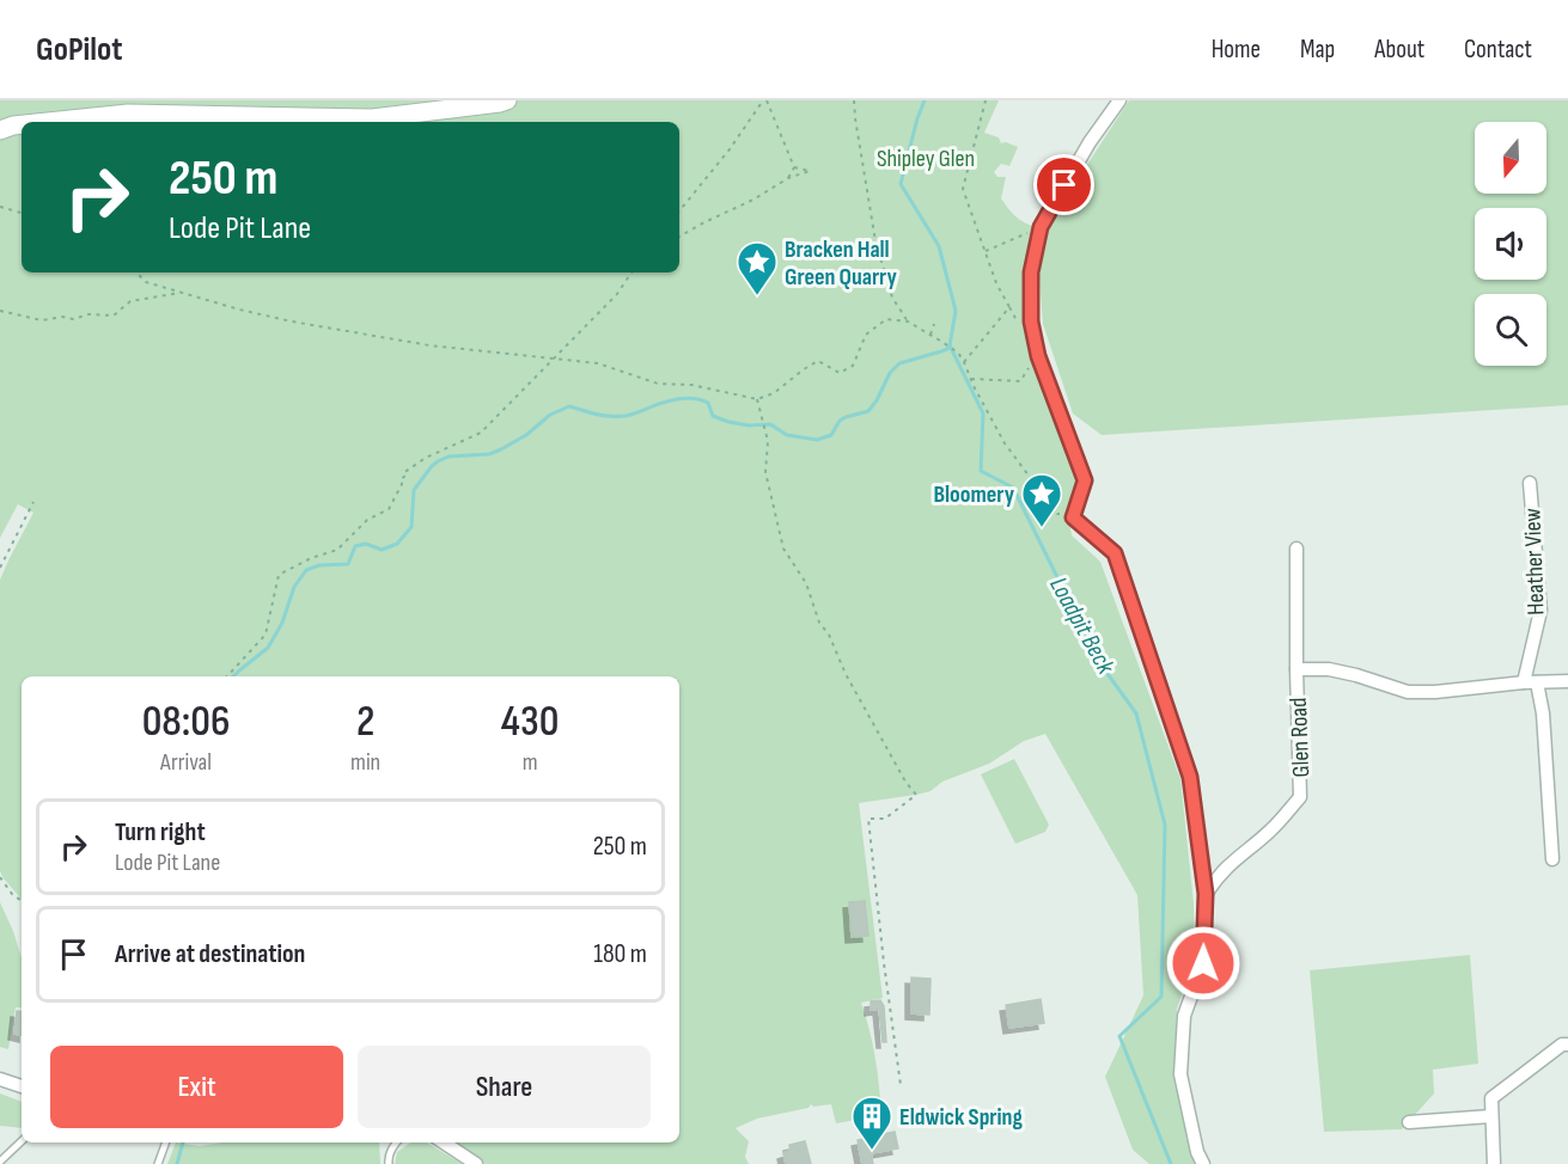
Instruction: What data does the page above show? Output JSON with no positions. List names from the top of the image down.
{
  "streets": {
    "street": ["Heather View", "Glen Road"]
  },
  "crossings": [
    ["Heather View", "Glen Road"]
  ],
  "water": ["Loadpit Beck"],
  "parks": ["Shipley Glen"],
  "places": {
    "place": ["Bracken Hall Green Quarry", "Bloomery"],
    "building": ["Eldwick Spring"]
  },
  "north": "bottom",
  "page": {
    "header": "GoPilot",
    "nav": [
      "Home",
      "Map",
      "About",
      "Contact"
    ],
    "turn": ["250 m", "Lode Pit Lane"],
    "eta": [
      "08:06",
      "Arrival",
      "2",
      "min",
      "430",
      "m"
    ],
    "list": [
      {
        "name": "Turn right",
        "note": "Lode Pit Lane",
        "value": "250 m"
      },
      {
        "name": "Arrive at destination",
        "value": "180 m"
      }
    ],
    "buttons": ["Exit", "Share"]
  }
}
